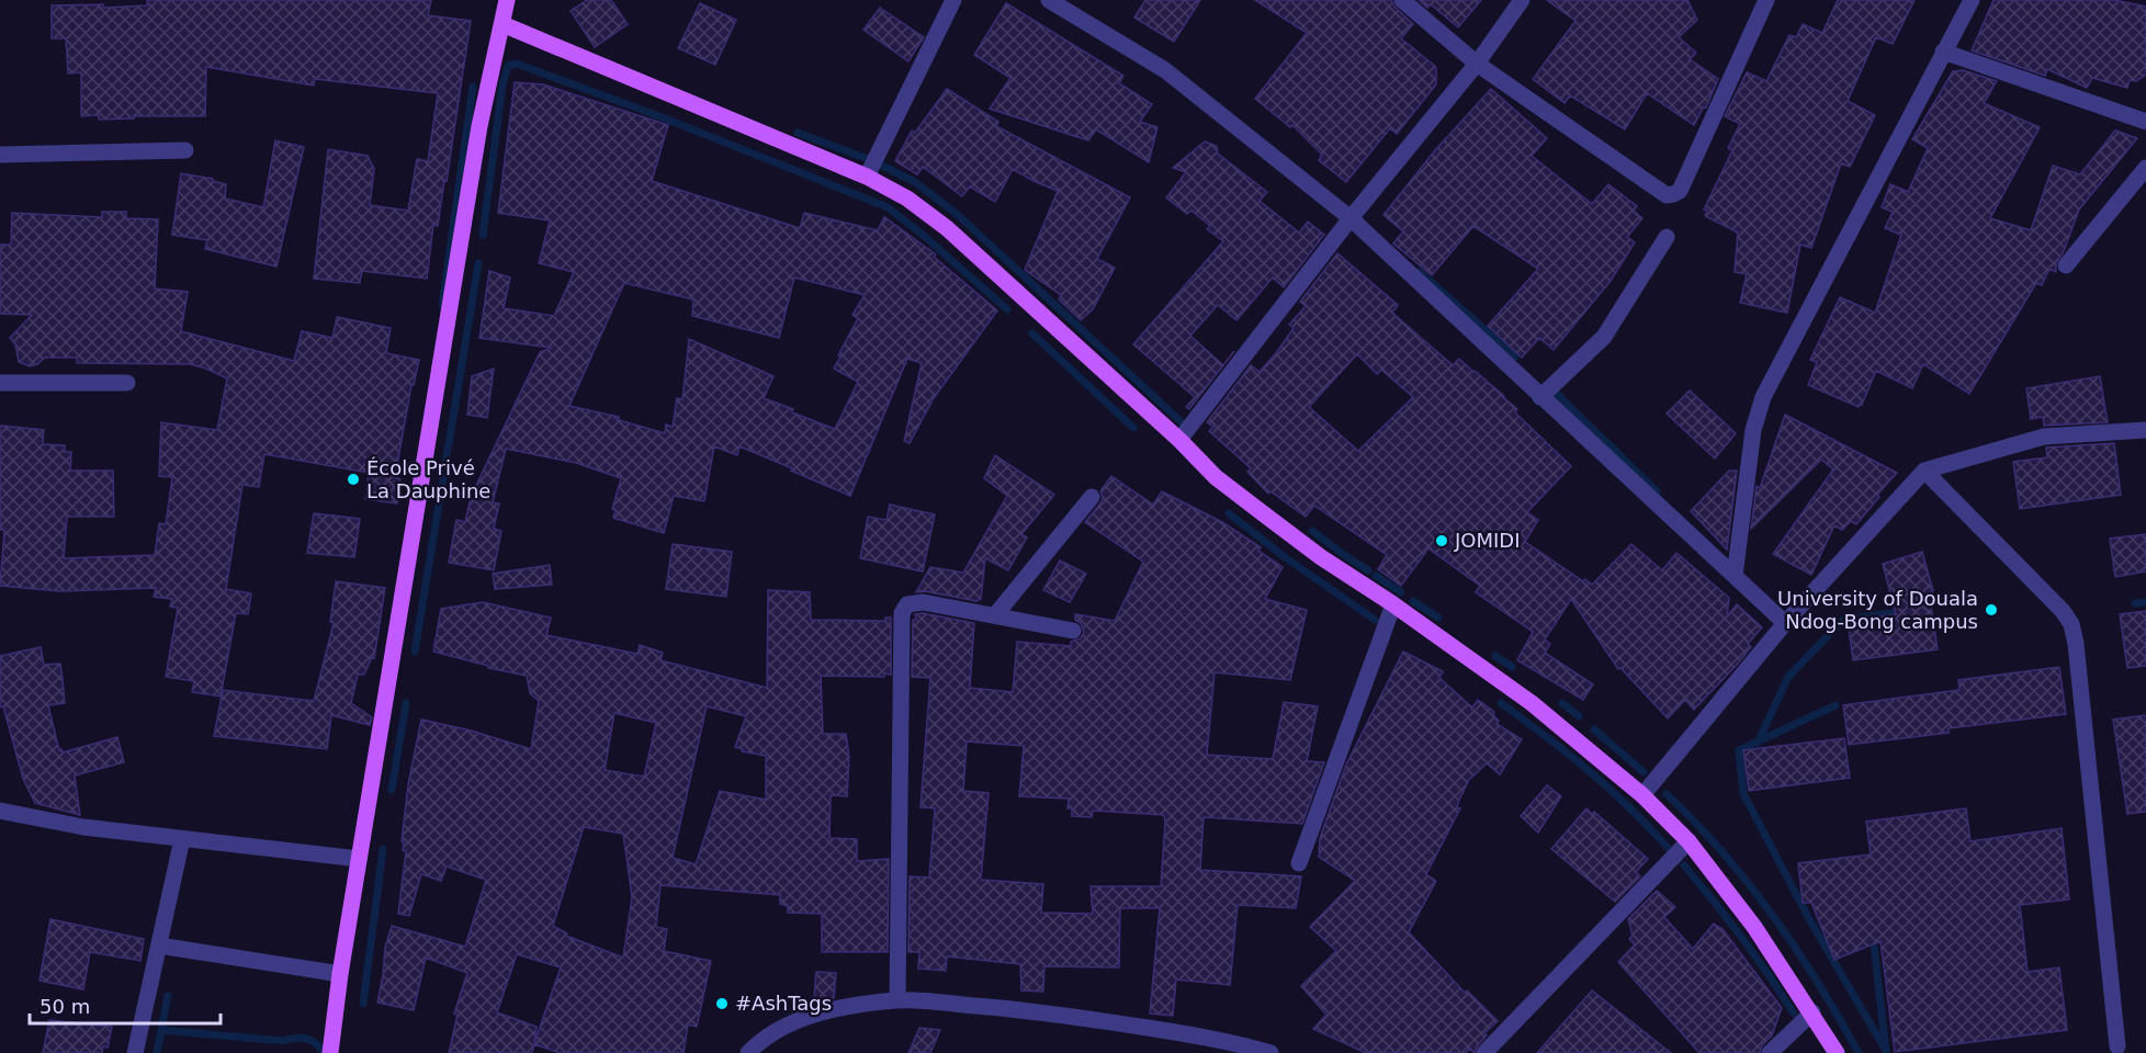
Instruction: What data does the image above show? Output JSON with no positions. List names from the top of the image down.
{
  "places": [
    "École Privé La Dauphine",
    "JOMIDI",
    "University of Douala Ndog-Bong campus",
    "#AshTags"
  ],
  "scale_bar": "50 m"
}
